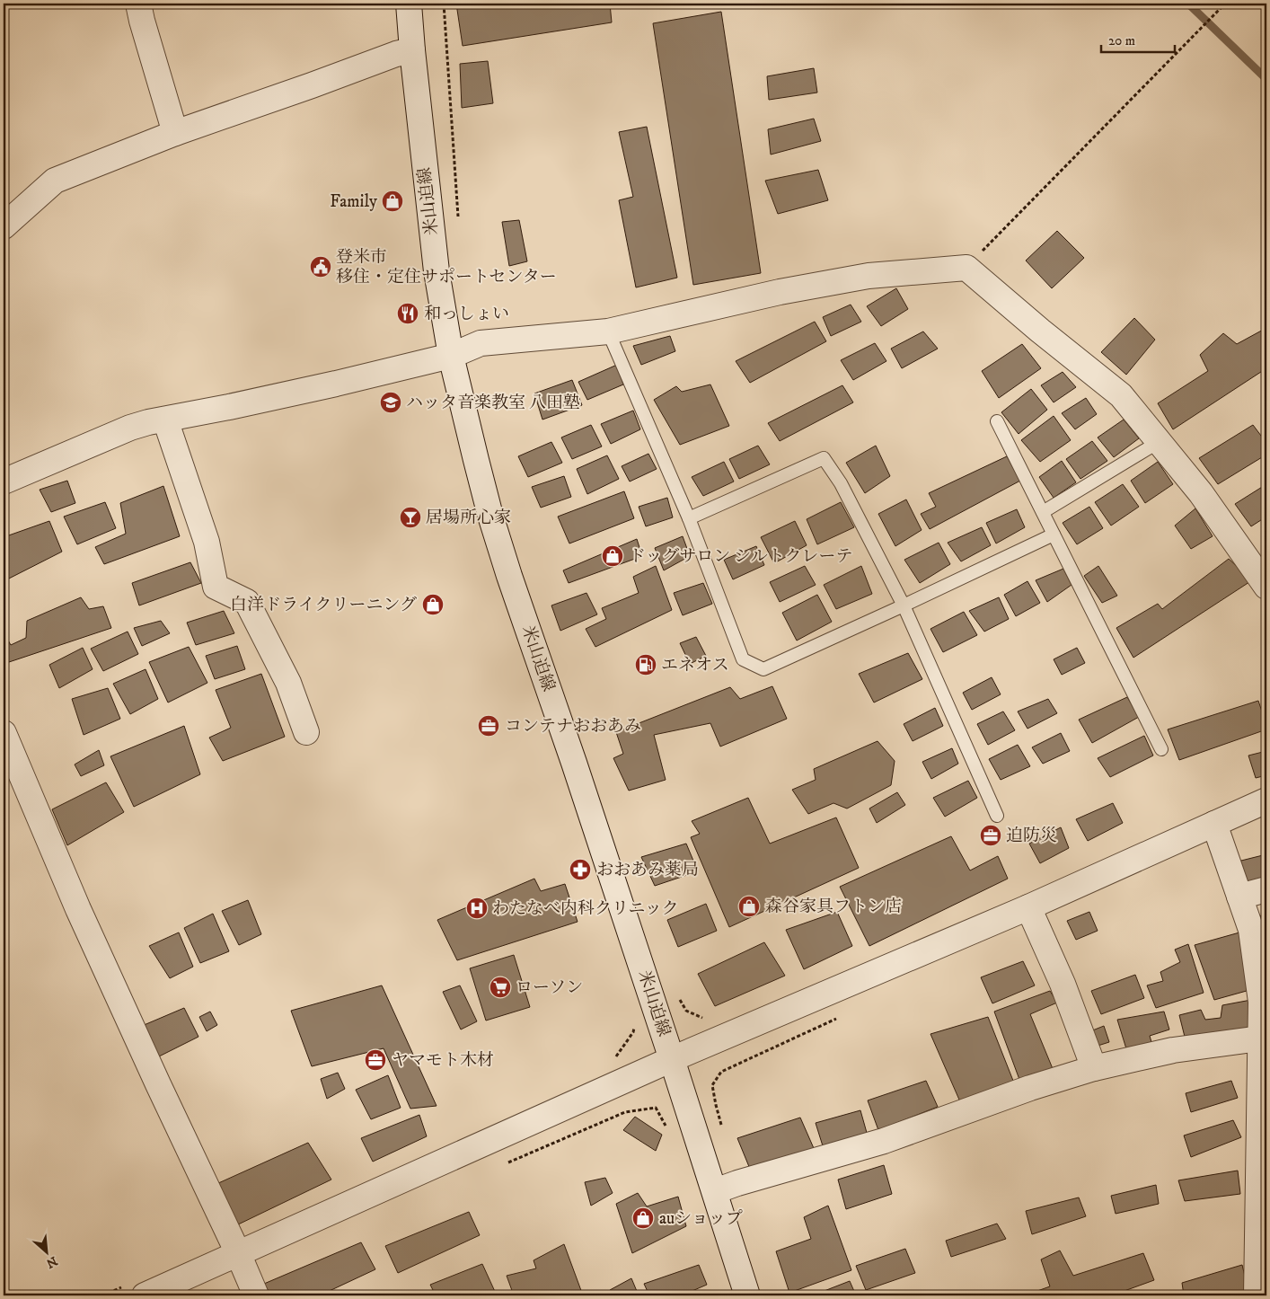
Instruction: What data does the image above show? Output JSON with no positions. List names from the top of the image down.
{
  "streets": {
    "street": ["米山迫線"]
  },
  "places": {
    "shop": [
      "Family",
      "ドッグサロン シルトクレーテ",
      "白洋ドライクリーニング",
      "森谷家具フトン店",
      "auショップ"
    ],
    "public building": ["登米市 移住・定住サポートセンター"],
    "restaurant": ["和っしょい"],
    "school or university": ["ハッタ音楽教室 八田塾"],
    "bar": ["居場所心家"],
    "fuel station": ["エネオス"],
    "office": ["コンテナおおあみ", "迫防災", "ヤマモト木材"],
    "pharmacy": ["おおあみ薬局"],
    "hospital": ["わたなべ内科クリニック"],
    "supermarket": ["ローソン"]
  },
  "scale_bar": "20 m",
  "north": "bottom right"
}
